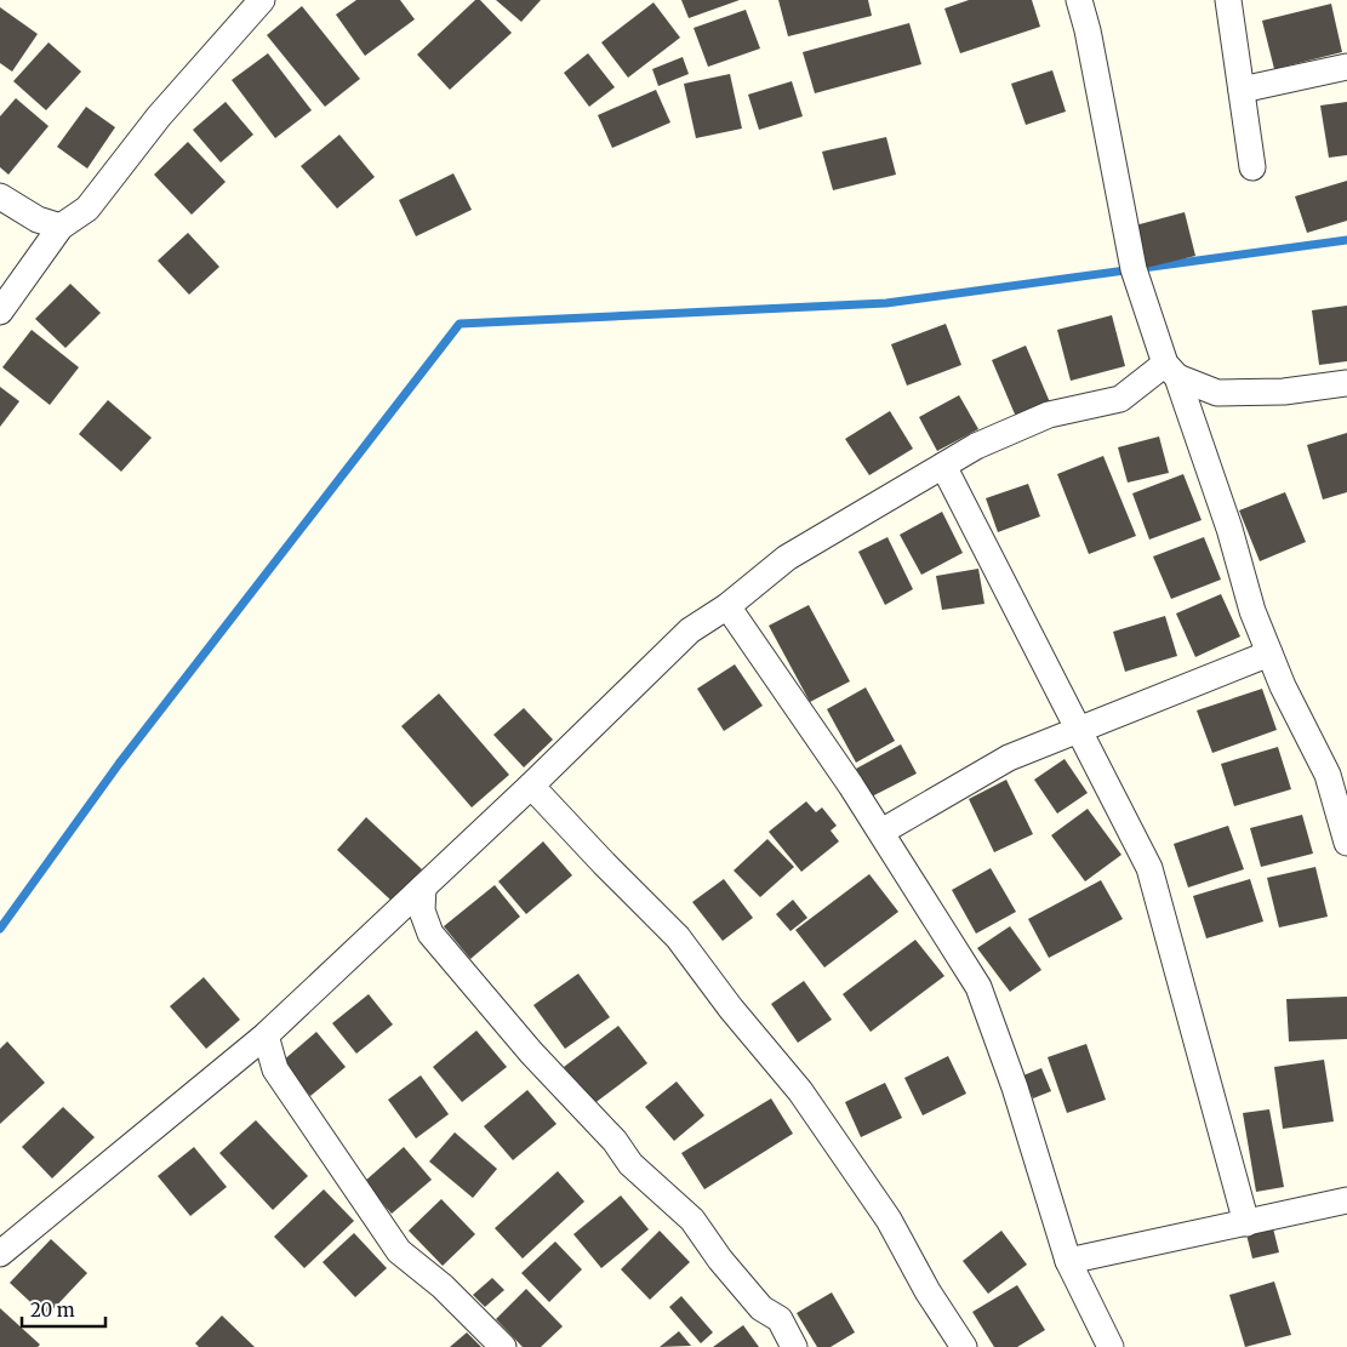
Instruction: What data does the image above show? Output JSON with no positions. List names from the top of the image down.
{
  "scale_bar": "20 m"
}
